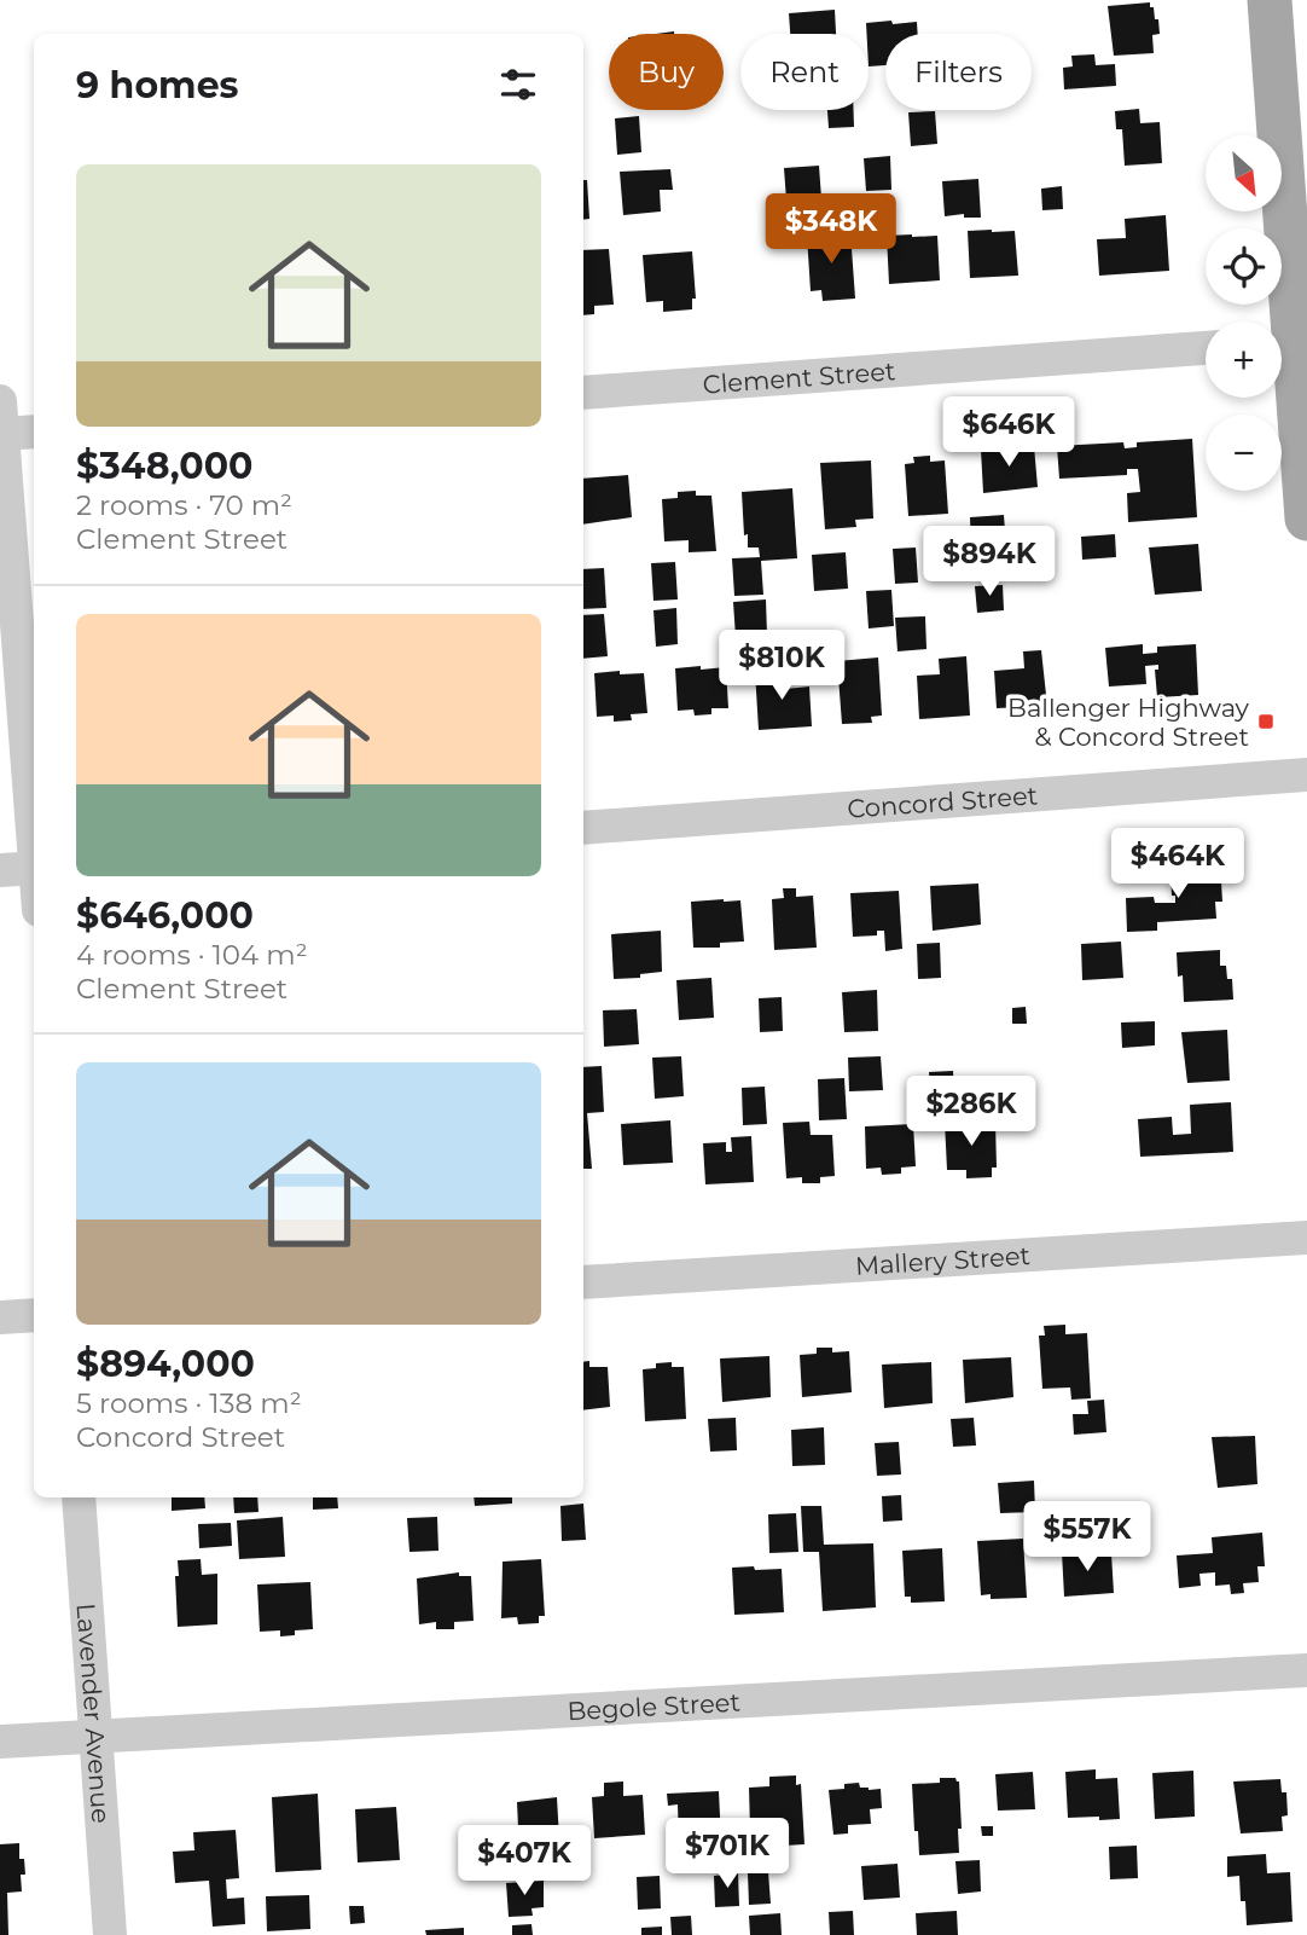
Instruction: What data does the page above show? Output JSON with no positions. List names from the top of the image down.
{
  "streets": {
    "street": [
      "Clement Street",
      "Concord Street",
      "Mallery Street",
      "Begole Street",
      "Lavender Avenue"
    ]
  },
  "crossings": [
    ["Begole Street", "Lavender Avenue"]
  ],
  "places": {
    "transit": ["Ballenger Highway & Concord Street"]
  },
  "north": "bottom right",
  "page": {
    "chip": ["Buy", "Rent", "Filters"],
    "heading": "9 homes",
    "map_buttons": ["+", "−"],
    "list": [
      {
        "name": "$348,000",
        "note": "2 rooms · 70 m² · Clement Street"
      },
      {
        "name": "$646,000",
        "note": "4 rooms · 104 m² · Clement Street"
      },
      {
        "name": "$894,000",
        "note": "5 rooms · 138 m² · Concord Street"
      }
    ],
    "price": [
      "$348K",
      "$646K",
      "$894K",
      "$810K",
      "$464K",
      "$286K",
      "$557K",
      "$701K",
      "$407K"
    ]
  }
}
